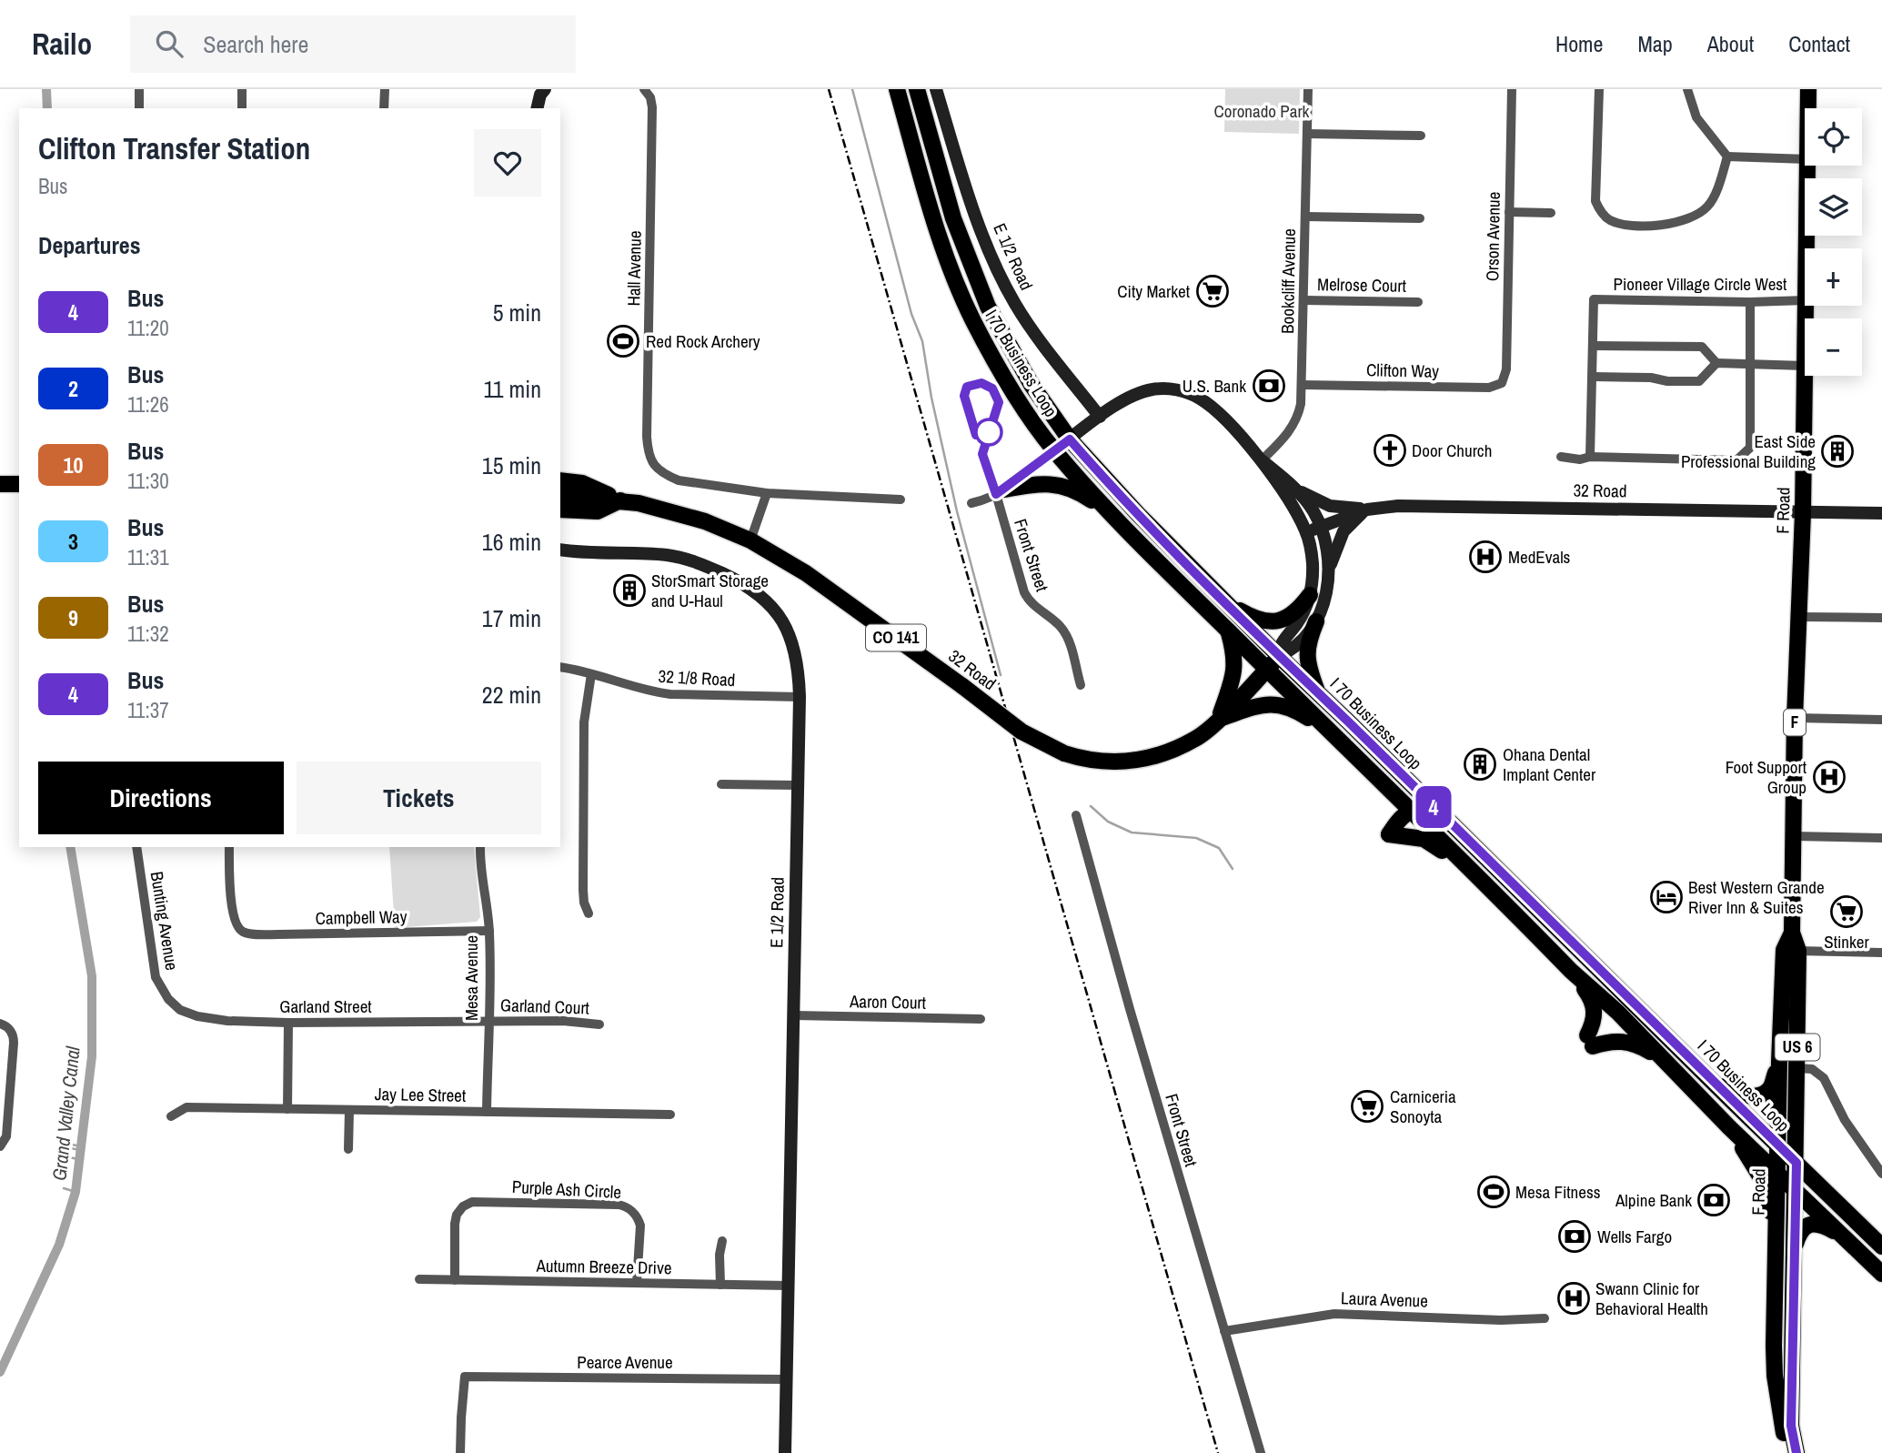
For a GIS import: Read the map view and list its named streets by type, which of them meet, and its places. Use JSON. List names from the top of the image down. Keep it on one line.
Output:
{"streets":{"main road":["I 70 Business Loop","32 Road","F Road","CO 141","F","US 6"],"street":["Orson Avenue","E 1/2 Road","Hall Avenue","Bookcliff Avenue","Pioneer Village Circle West","Melrose Court","Clifton Way","Front Street","32 1/8 Road","Campbell Way","Bunting Avenue","Mesa Avenue","Aaron Court","Garland Street","Garland Court","Jay Lee Street","Purple Ash Circle","Autumn Breeze Drive","Laura Avenue","Pearce Avenue"]},"crossings":[["Orson Avenue","Clifton Way"],["E 1/2 Road","32 Road"],["E 1/2 Road","32 1/8 Road"],["E 1/2 Road","Aaron Court"],["E 1/2 Road","Autumn Breeze Drive"],["E 1/2 Road","Pearce Avenue"],["Bookcliff Avenue","Melrose Court"],["Bookcliff Avenue","Clifton Way"],["Bookcliff Avenue","32 Road"],["I 70 Business Loop","32 Road"],["I 70 Business Loop","F Road"],["I 70 Business Loop","US 6"],["32 Road","F Road"],["32 Road","Front Street"],["F Road","US 6"],["Front Street","Laura Avenue"],["Campbell Way","Mesa Avenue"],["Bunting Avenue","Garland Street"],["Mesa Avenue","Garland Street"],["Mesa Avenue","Garland Court"],["Mesa Avenue","Jay Lee Street"],["Garland Street","Garland Court"],["Purple Ash Circle","Autumn Breeze Drive"]],"water":["Grand Valley Canal"],"parks":["Coronado Park"],"places":{"supermarket":["City Market","Stinker","Carniceria Sonoyta"],"sports":["Red Rock Archery","Mesa Fitness"],"bank":["U.S. Bank","Alpine Bank","Wells Fargo"],"church":["Door Church"],"building":["East Side Professional Building","StorSmart Storage and U-Haul","Ohana Dental Implant Center"],"hospital":["MedEvals","Foot Support Group","Swann Clinic for Behavioral Health"],"hotel":["Best Western Grande River Inn & Suites"]},"lines":["bus line 4"],"page":{"header":"Railo","search":"Search here","nav":["Home","Map","About","Contact"],"on_map":"4","map_buttons":["+","−"],"heading":[["Clifton Transfer Station","Bus"],"Departures"],"list":[{"mark":"4","name":"Bus","note":"11:20","value":"5 min"},{"mark":"2","name":"Bus","note":"11:26","value":"11 min"},{"mark":"10","name":"Bus","note":"11:30","value":"15 min"},{"mark":"3","name":"Bus","note":"11:31","value":"16 min"},{"mark":"9","name":"Bus","note":"11:32","value":"17 min"},{"mark":"4","name":"Bus","note":"11:37","value":"22 min"}],"buttons":["Directions","Tickets"]}}
